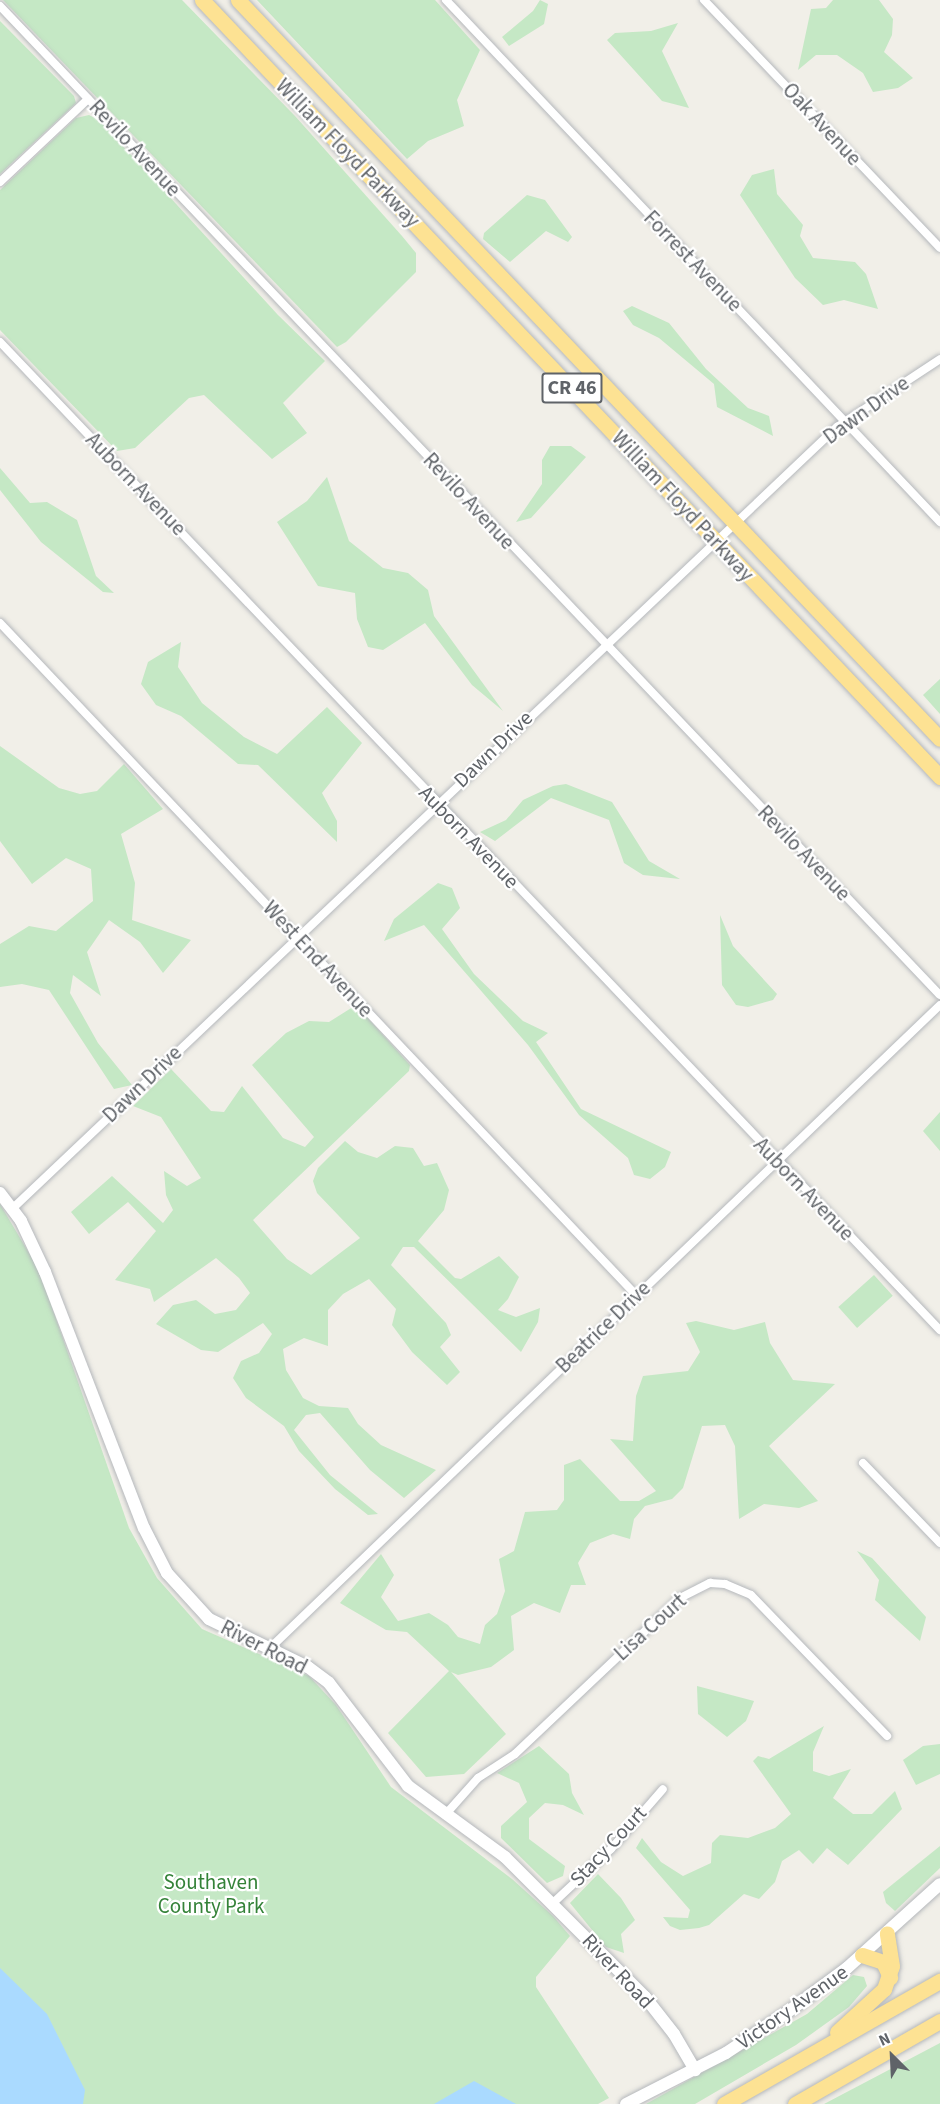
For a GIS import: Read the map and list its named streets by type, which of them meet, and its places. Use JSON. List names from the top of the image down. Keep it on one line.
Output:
{"streets":{"highway":["William Floyd Parkway","CR 46"],"street":["Oak Avenue","Revilo Avenue","Forrest Avenue","Dawn Drive","Auborn Avenue","West End Avenue","Beatrice Drive","Lisa Court","River Road","Stacy Court","Victory Avenue"]},"crossings":[["Revilo Avenue","Dawn Drive"],["William Floyd Parkway","Dawn Drive"],["Forrest Avenue","Dawn Drive"],["Dawn Drive","Auborn Avenue"],["Dawn Drive","West End Avenue"],["Dawn Drive","River Road"],["Auborn Avenue","Beatrice Drive"],["West End Avenue","Beatrice Drive"],["Beatrice Drive","River Road"],["Lisa Court","River Road"],["River Road","Stacy Court"],["River Road","Victory Avenue"]],"parks":["Southaven County Park"],"north":"top left"}
